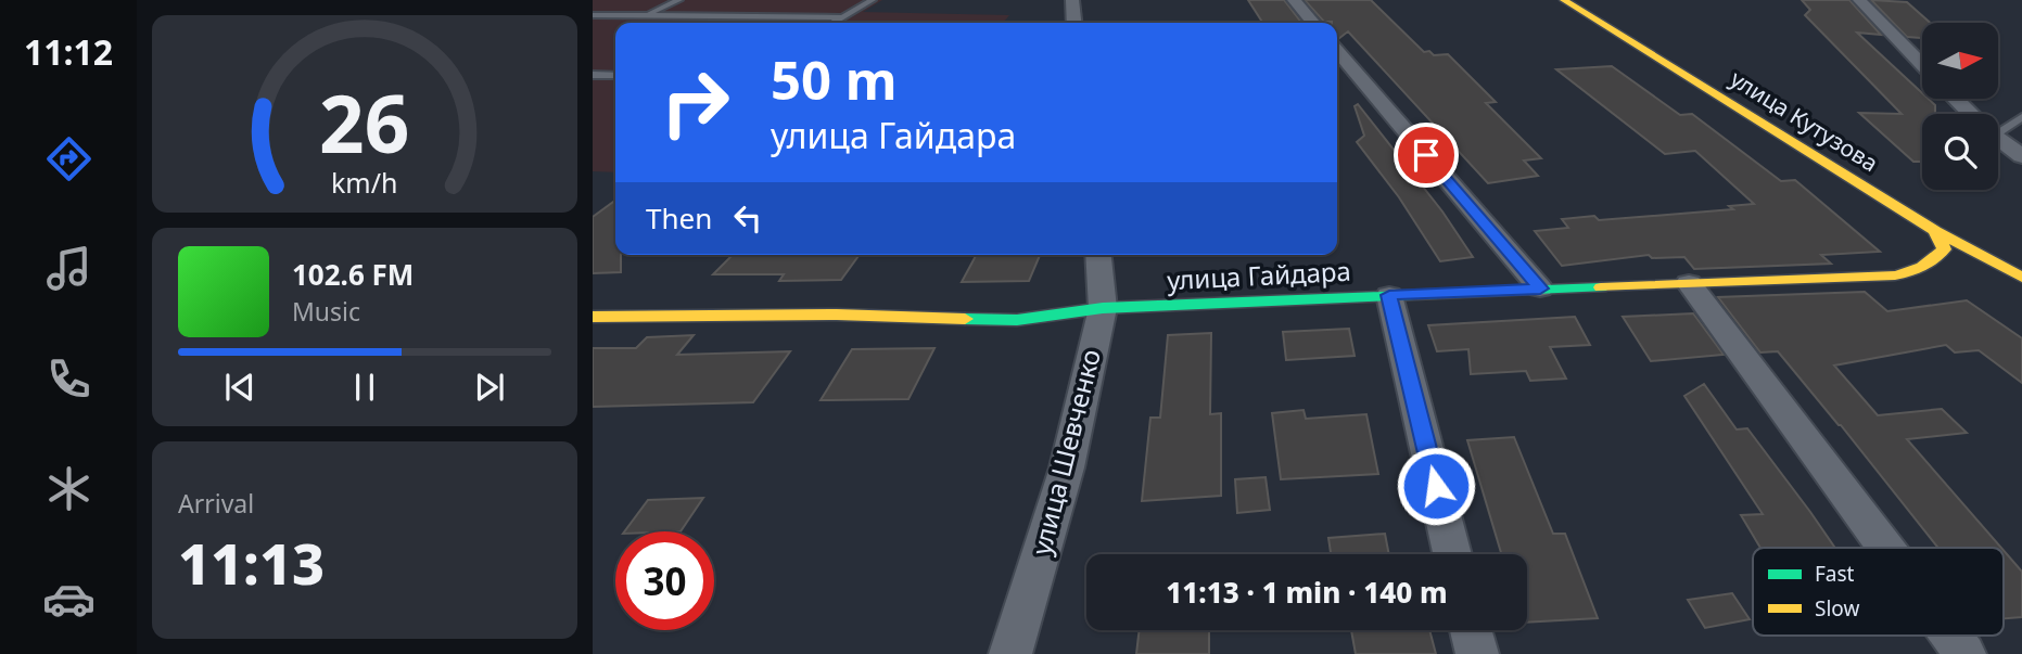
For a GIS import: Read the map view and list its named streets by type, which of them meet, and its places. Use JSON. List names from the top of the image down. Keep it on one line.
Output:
{"streets":{"street":["улица Кутузова","улица Гайдара","улица Шевченко"]},"crossings":[["улица Кутузова","улица Гайдара"],["улица Гайдара","улица Шевченко"]],"legend":["Fast","Slow"],"north":"right","page":{"tabs":"11:12","turn":["50 m","улица Гайдара"],"then":"Then","song":["102.6 FM","Music"],"tile":["Arrival","11:13"],"limit":"30","trip":"11:13 · 1 min · 140 m","gauge":["26","km/h"]}}
